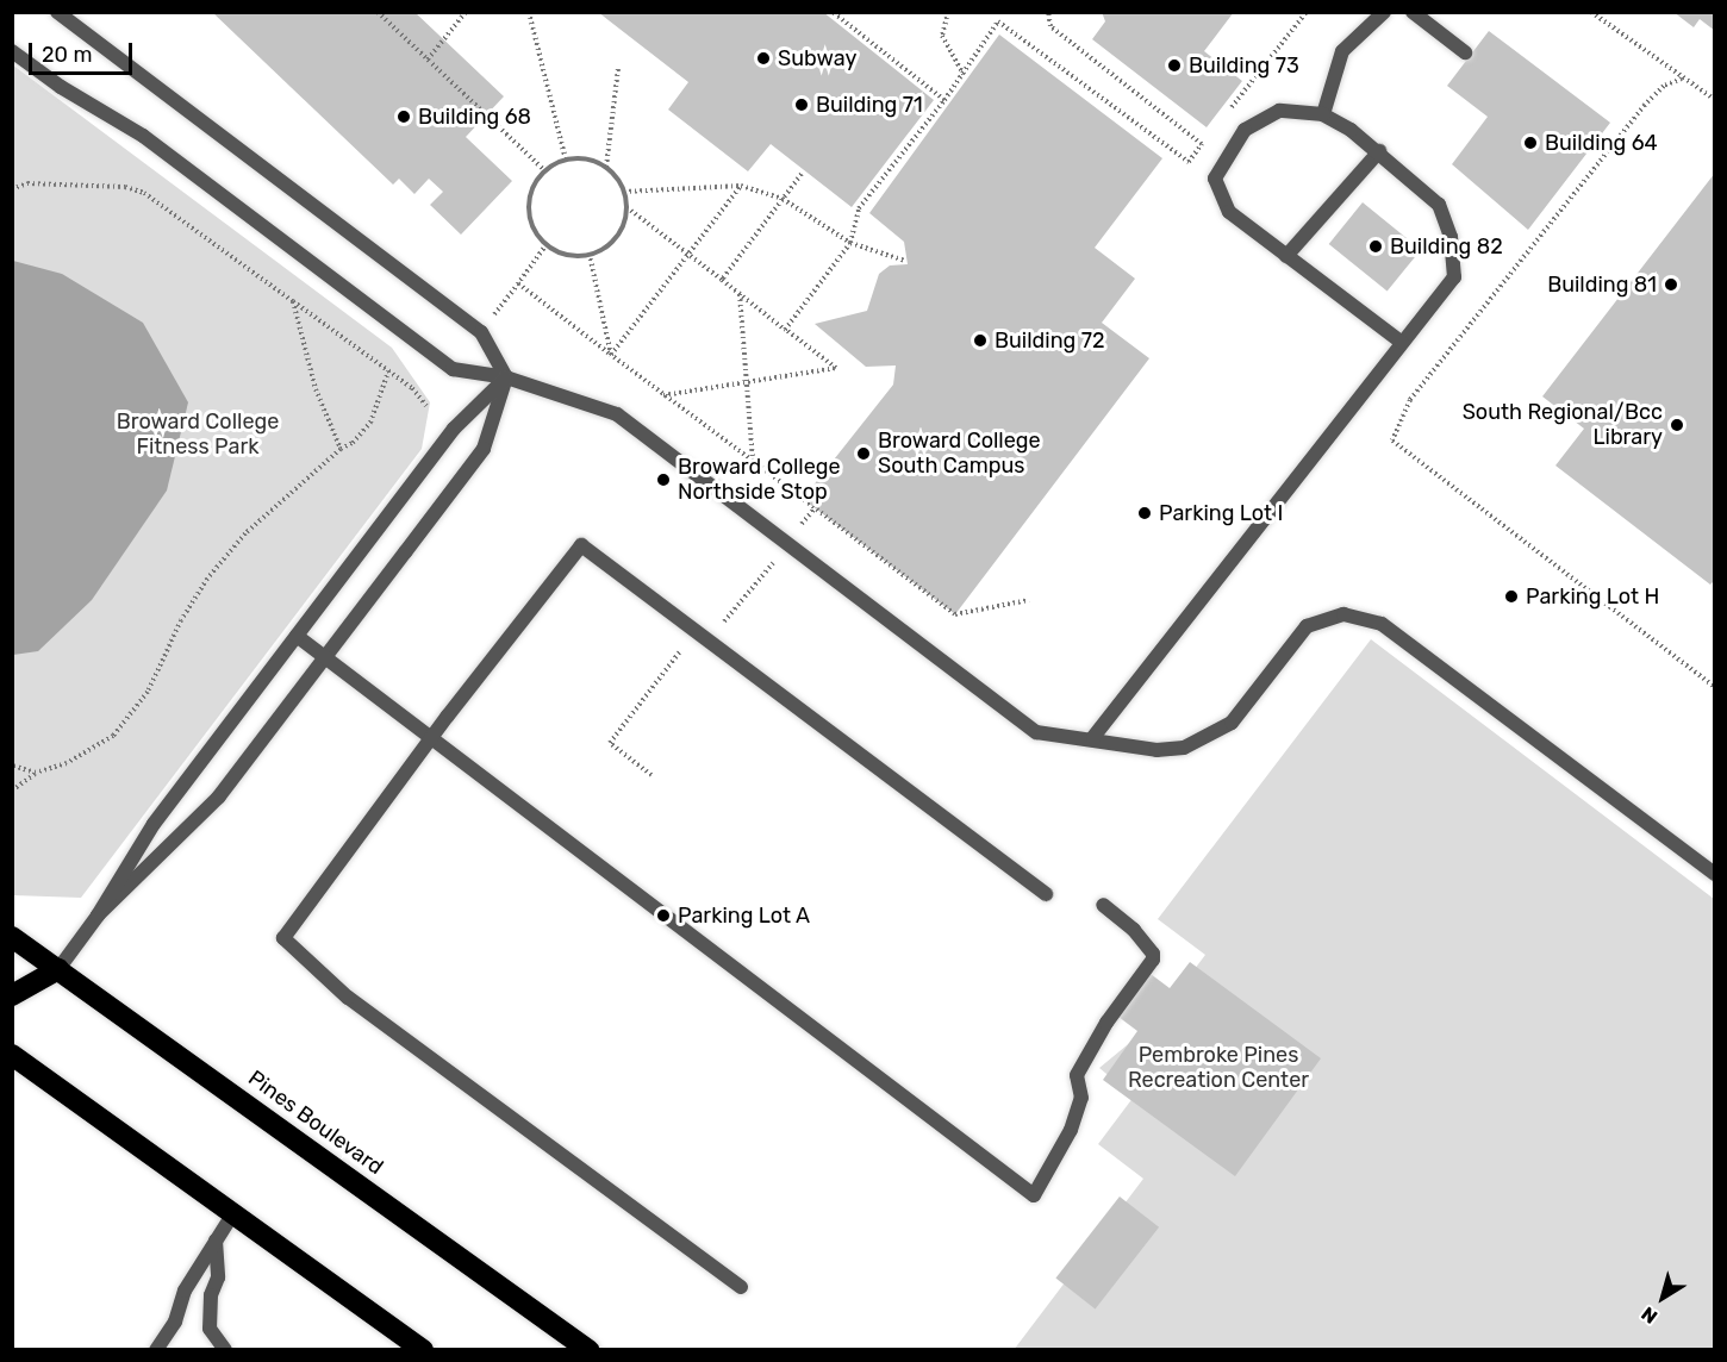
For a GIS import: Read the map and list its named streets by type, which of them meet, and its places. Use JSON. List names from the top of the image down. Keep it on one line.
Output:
{"streets":{"highway":["Pines Boulevard"]},"parks":["Broward College Fitness Park","Pembroke Pines Recreation Center"],"places":["Subway","Building 73","Building 71","Building 68","Building 64","Building 82","Building 81","Building 72","South Regional/Bcc Library","Broward College South Campus","Broward College Northside Stop","Parking Lot I","Parking Lot H","Parking Lot A"],"scale_bar":"20 m","north":"bottom left"}
